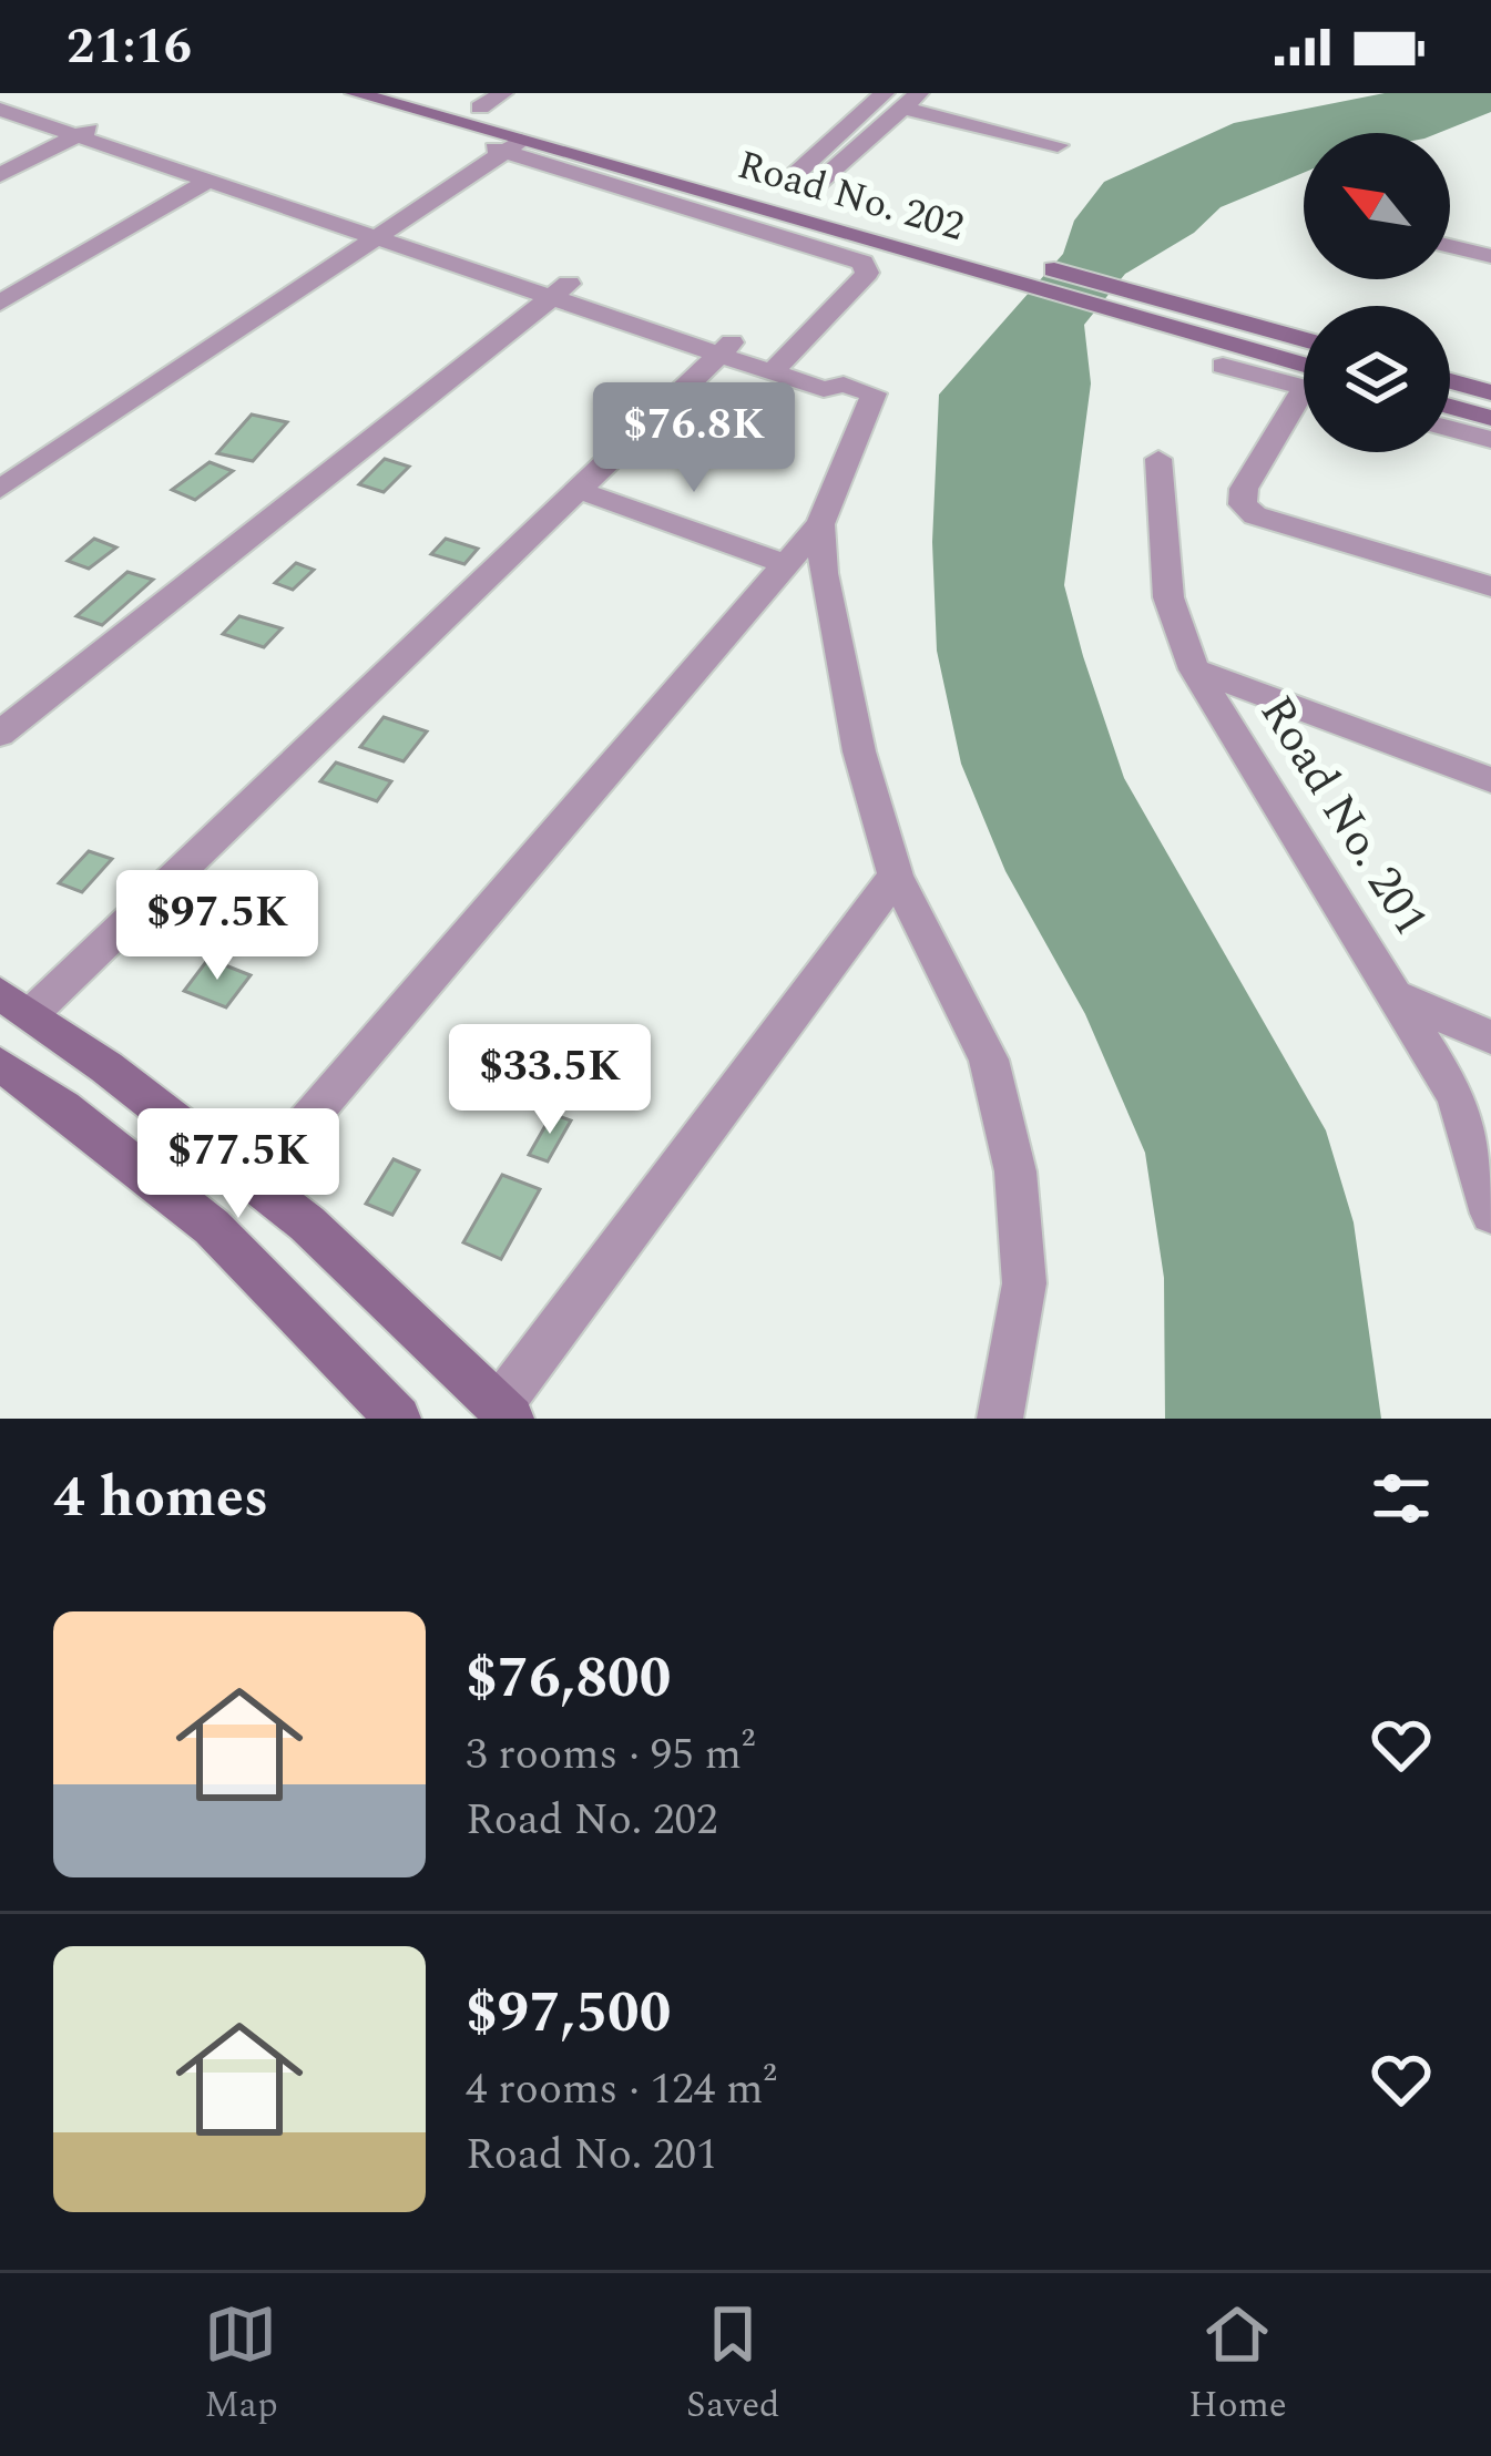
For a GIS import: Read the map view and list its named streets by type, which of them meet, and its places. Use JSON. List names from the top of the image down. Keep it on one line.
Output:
{"streets":{"street":["Road No. 202","Road No. 201"]},"north":"top left","page":{"status":"21:16","price":["$76.8K","$97.5K","$33.5K","$77.5K"],"heading":"4 homes","list":[{"name":"$76,800","note":"3 rooms · 95 m² · Road No. 202"},{"name":"$97,500","note":"4 rooms · 124 m² · Road No. 201"}],"tabs":["Map","Saved","Home"]}}
